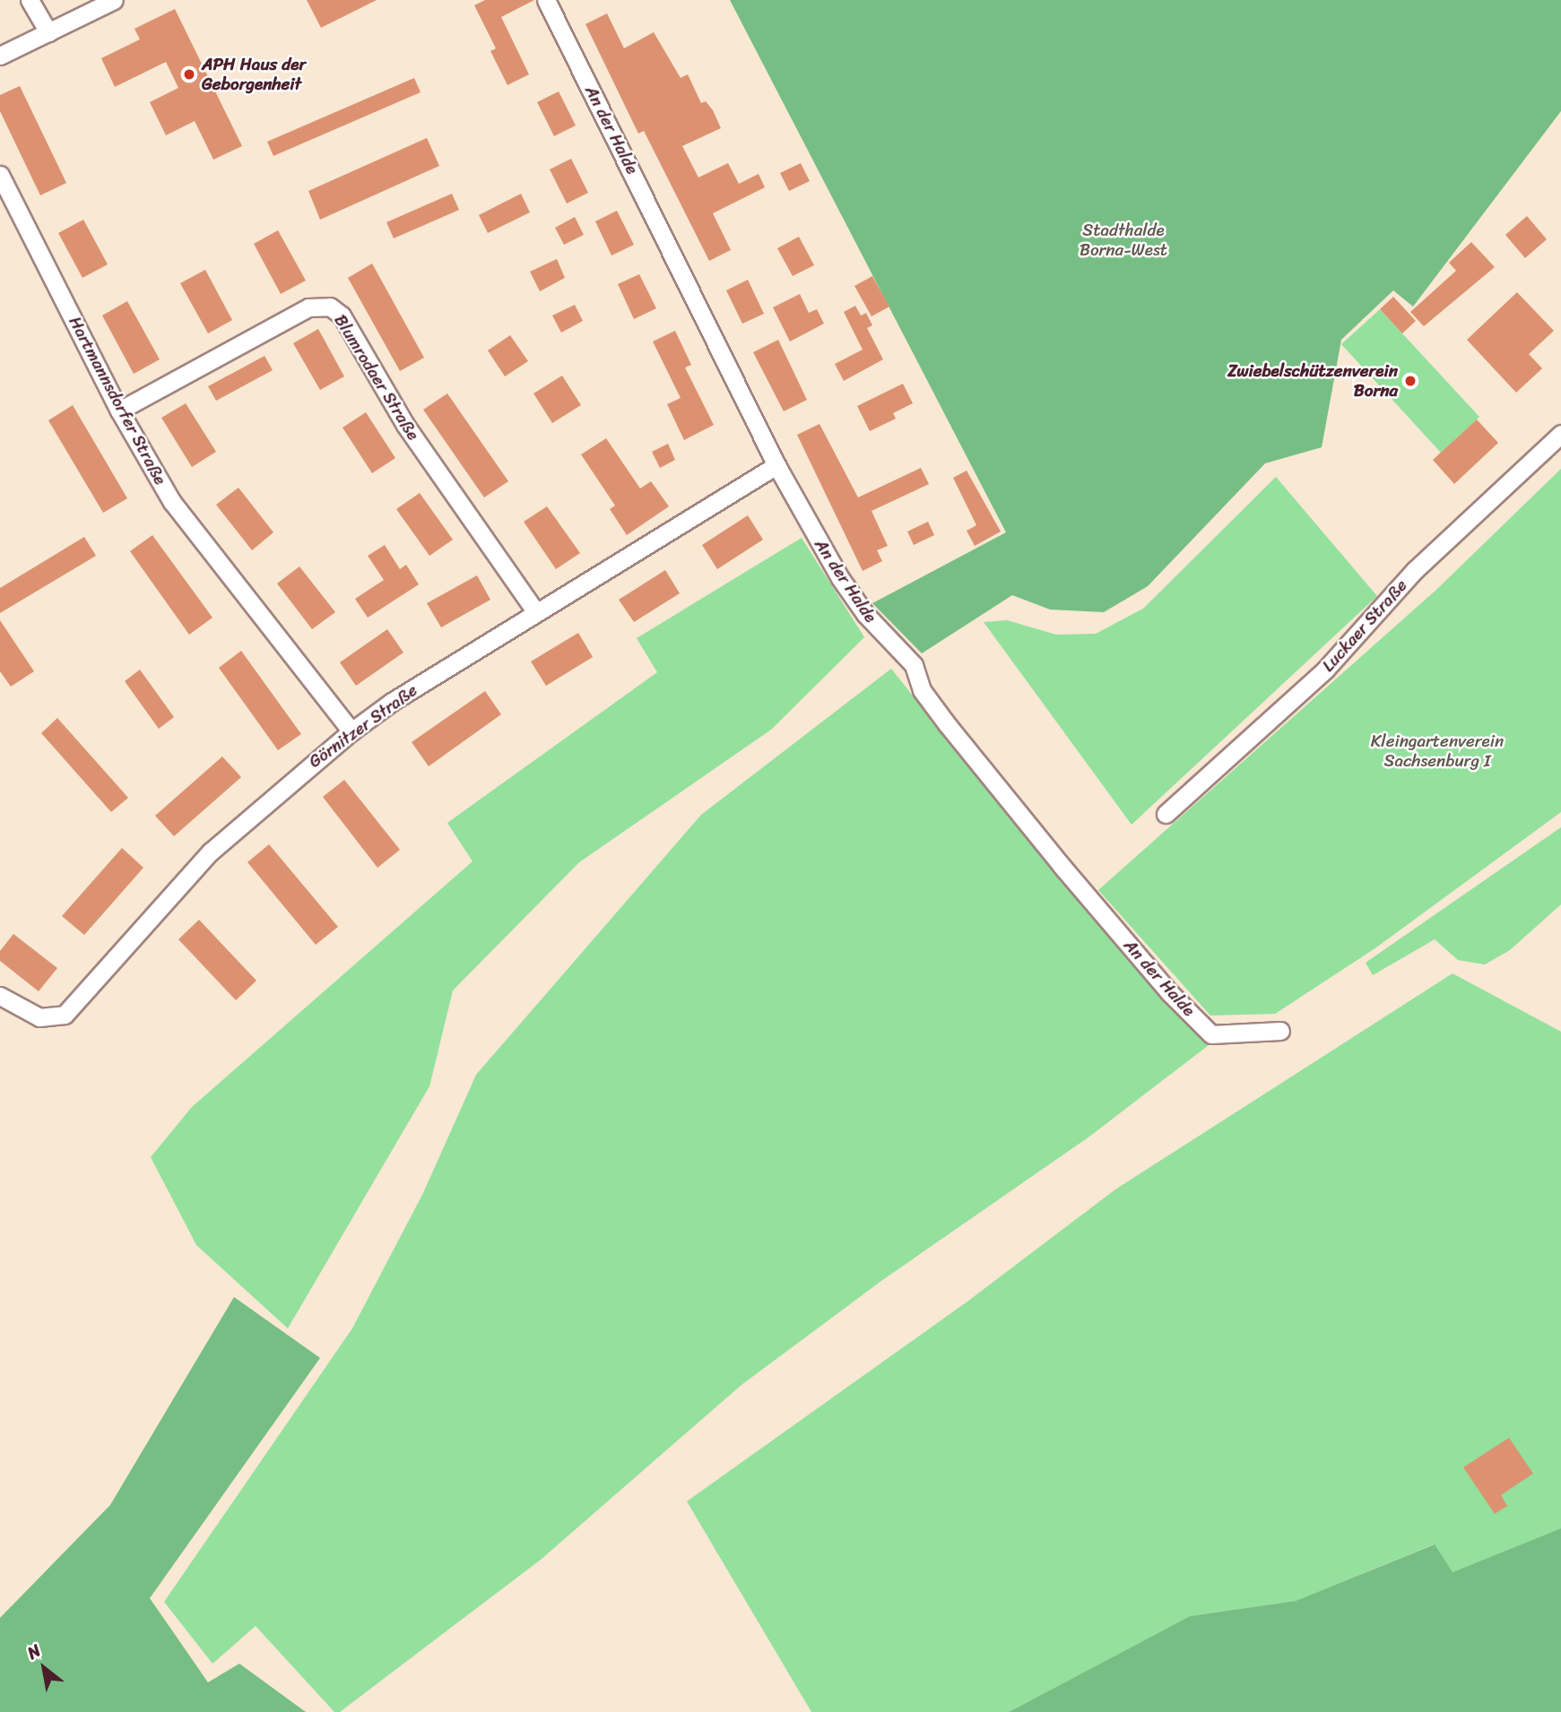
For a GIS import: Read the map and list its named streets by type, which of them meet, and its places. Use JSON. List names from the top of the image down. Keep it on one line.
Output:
{"streets":{"street":["An der Halde","Blumrodaer Straße","Hartmannsdorfer Straße","Luckaer Straße","Görnitzer Straße"]},"crossings":[["An der Halde","Görnitzer Straße"],["Blumrodaer Straße","Hartmannsdorfer Straße"],["Blumrodaer Straße","Görnitzer Straße"],["Hartmannsdorfer Straße","Görnitzer Straße"]],"parks":["Stadthalde Borna-West","Kleingartenverein Sachsenburg I"],"places":["APH Haus der Geborgenheit","Zwiebelschützenverein Borna"],"north":"top left"}
